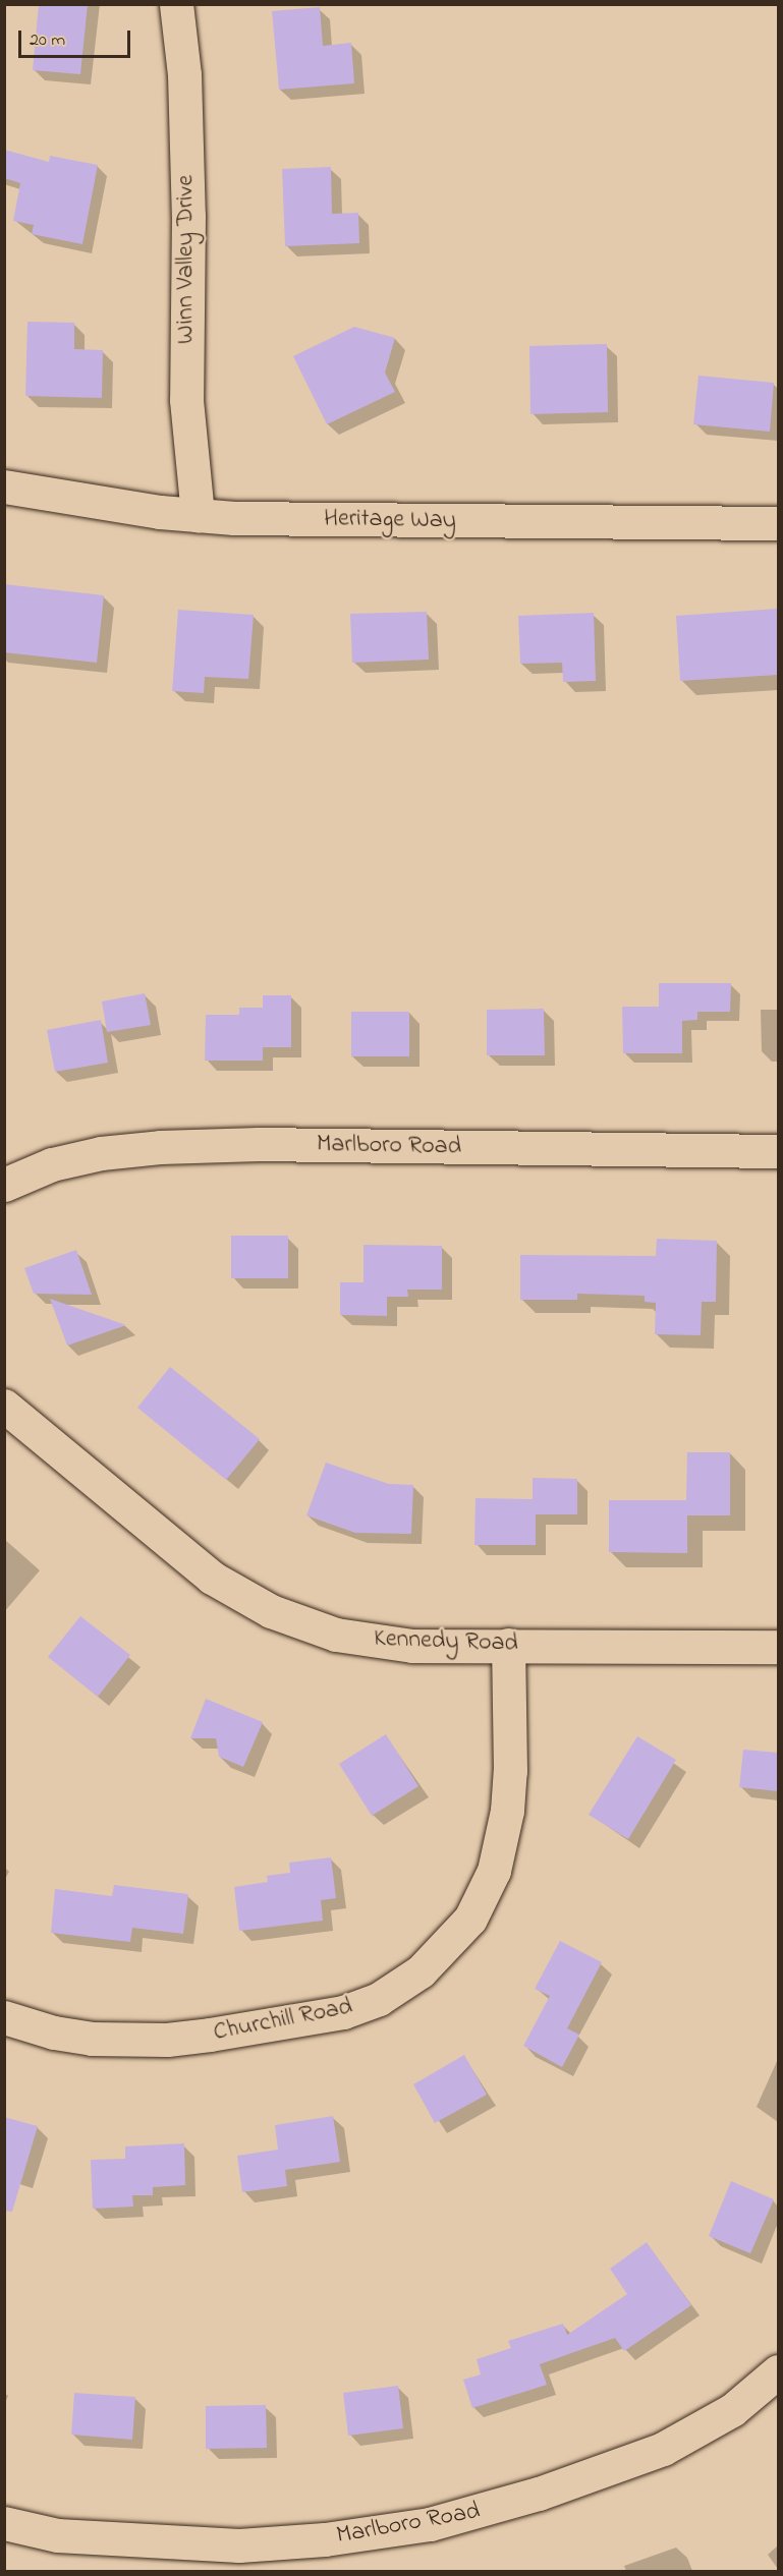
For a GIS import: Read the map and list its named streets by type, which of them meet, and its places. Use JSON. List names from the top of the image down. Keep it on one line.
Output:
{"streets":{"street":["Winn Valley Drive","Heritage Way","Marlboro Road","Kennedy Road","Churchill Road"]},"crossings":[["Winn Valley Drive","Heritage Way"],["Kennedy Road","Churchill Road"]],"scale_bar":"20 m"}
